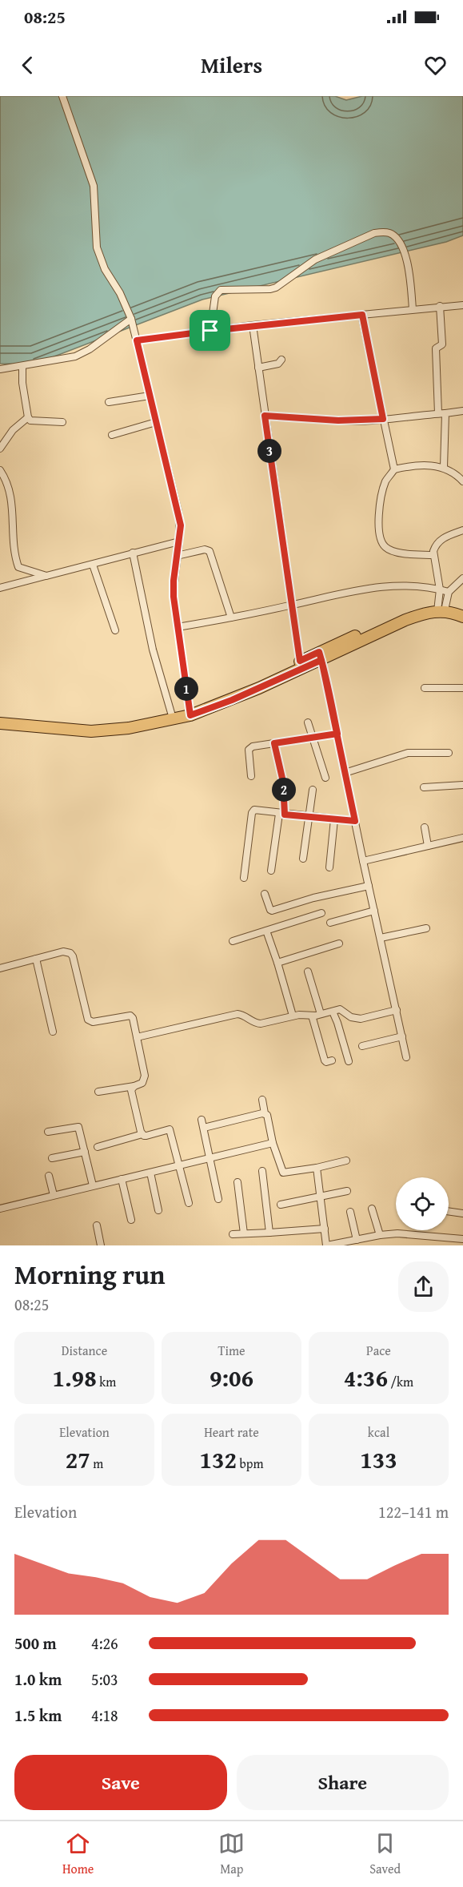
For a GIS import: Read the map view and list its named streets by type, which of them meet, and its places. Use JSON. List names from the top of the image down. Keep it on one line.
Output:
{"page":{"status":"08:25","header":"Milers","pins":["3","1","2"],"heading":["Morning run","08:25"],"stats":[["Distance","1.98 km"],["Time","9:06"],["Pace","4:36 /km"],["Elevation","27 m"],["Heart rate","132 bpm"],["kcal","133"]],"chart":["Elevation","122–141 m"],"list":[{"name":"500 m","note":"4:26"},{"name":"1.0 km","note":"5:03"},{"name":"1.5 km","note":"4:18"}],"buttons":["Save","Share"],"tabs":["Home","Map","Saved"]}}
